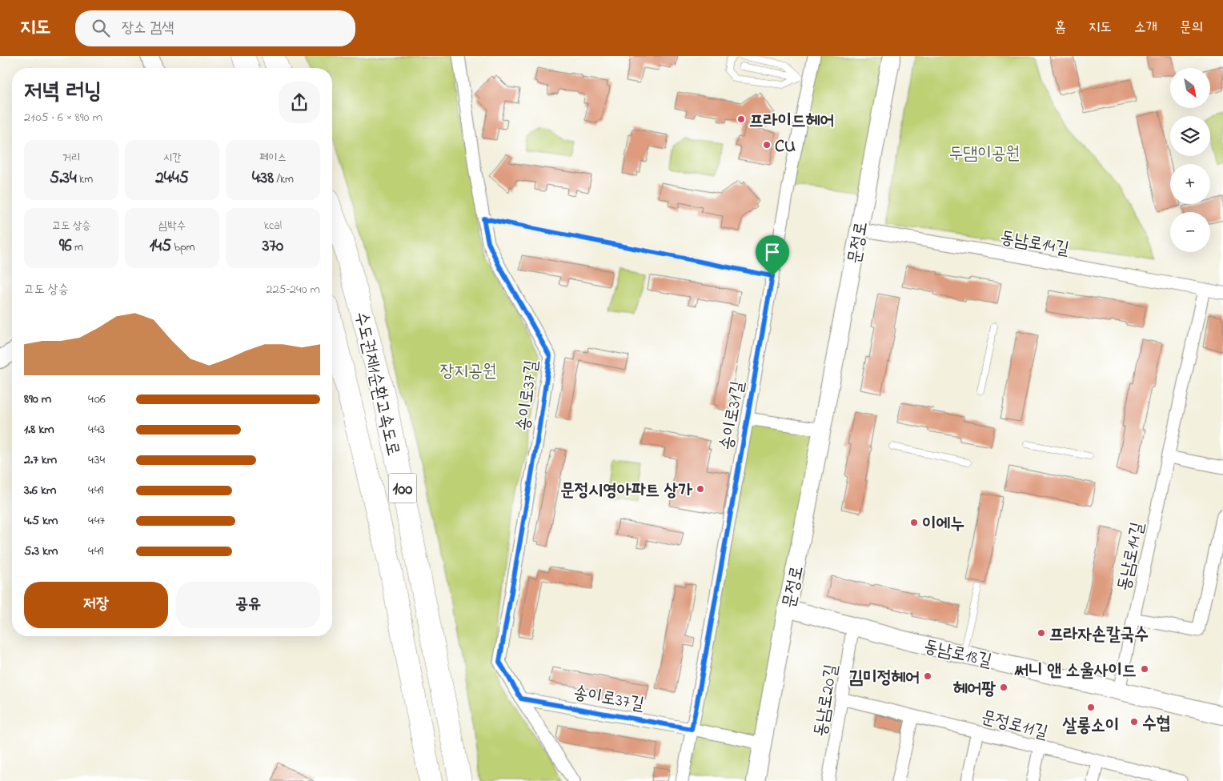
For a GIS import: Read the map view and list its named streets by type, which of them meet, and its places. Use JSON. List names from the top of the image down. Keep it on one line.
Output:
{"streets":{"highway":["수도권제1순환고속도로","100"],"street":["동남로14길","문정로","송이로37길","송이로31길","동남로18길","동남로20길","문정로11길"]},"crossings":[["동남로14길","문정로"],["동남로14길","동남로18길"],["문정로","동남로18길"],["송이로37길","송이로31길"],["동남로18길","동남로20길"],["동남로20길","문정로11길"]],"parks":["두댐이공원","장지공원"],"places":["프라이드헤어","CU","문정시영아파트 상가","이에누","프라자손칼국수","써니 앤 소울사이드","김미정헤어","헤어팡","살롱소이","수협"],"north":"bottom right","page":{"header":"지도","search":"장소 검색","nav":["홈","지도","소개","문의"],"map_buttons":["+","−"],"heading":["저녁 러닝","21:05 · 6 × 890 m"],"stats":[["거리","5.34 km"],["시간","24:45"],["페이스","4:38 /km"],["고도 상승","96 m"],["심박수","145 bpm"],["kcal","370"]],"chart":["고도 상승","225–240 m"],"list":[{"name":"890 m","note":"4:06"},{"name":"1.8 km","note":"4:43"},{"name":"2.7 km","note":"4:34"},{"name":"3.6 km","note":"4:49"},{"name":"4.5 km","note":"4:47"},{"name":"5.3 km","note":"4:49"}],"buttons":["저장","공유"]}}
